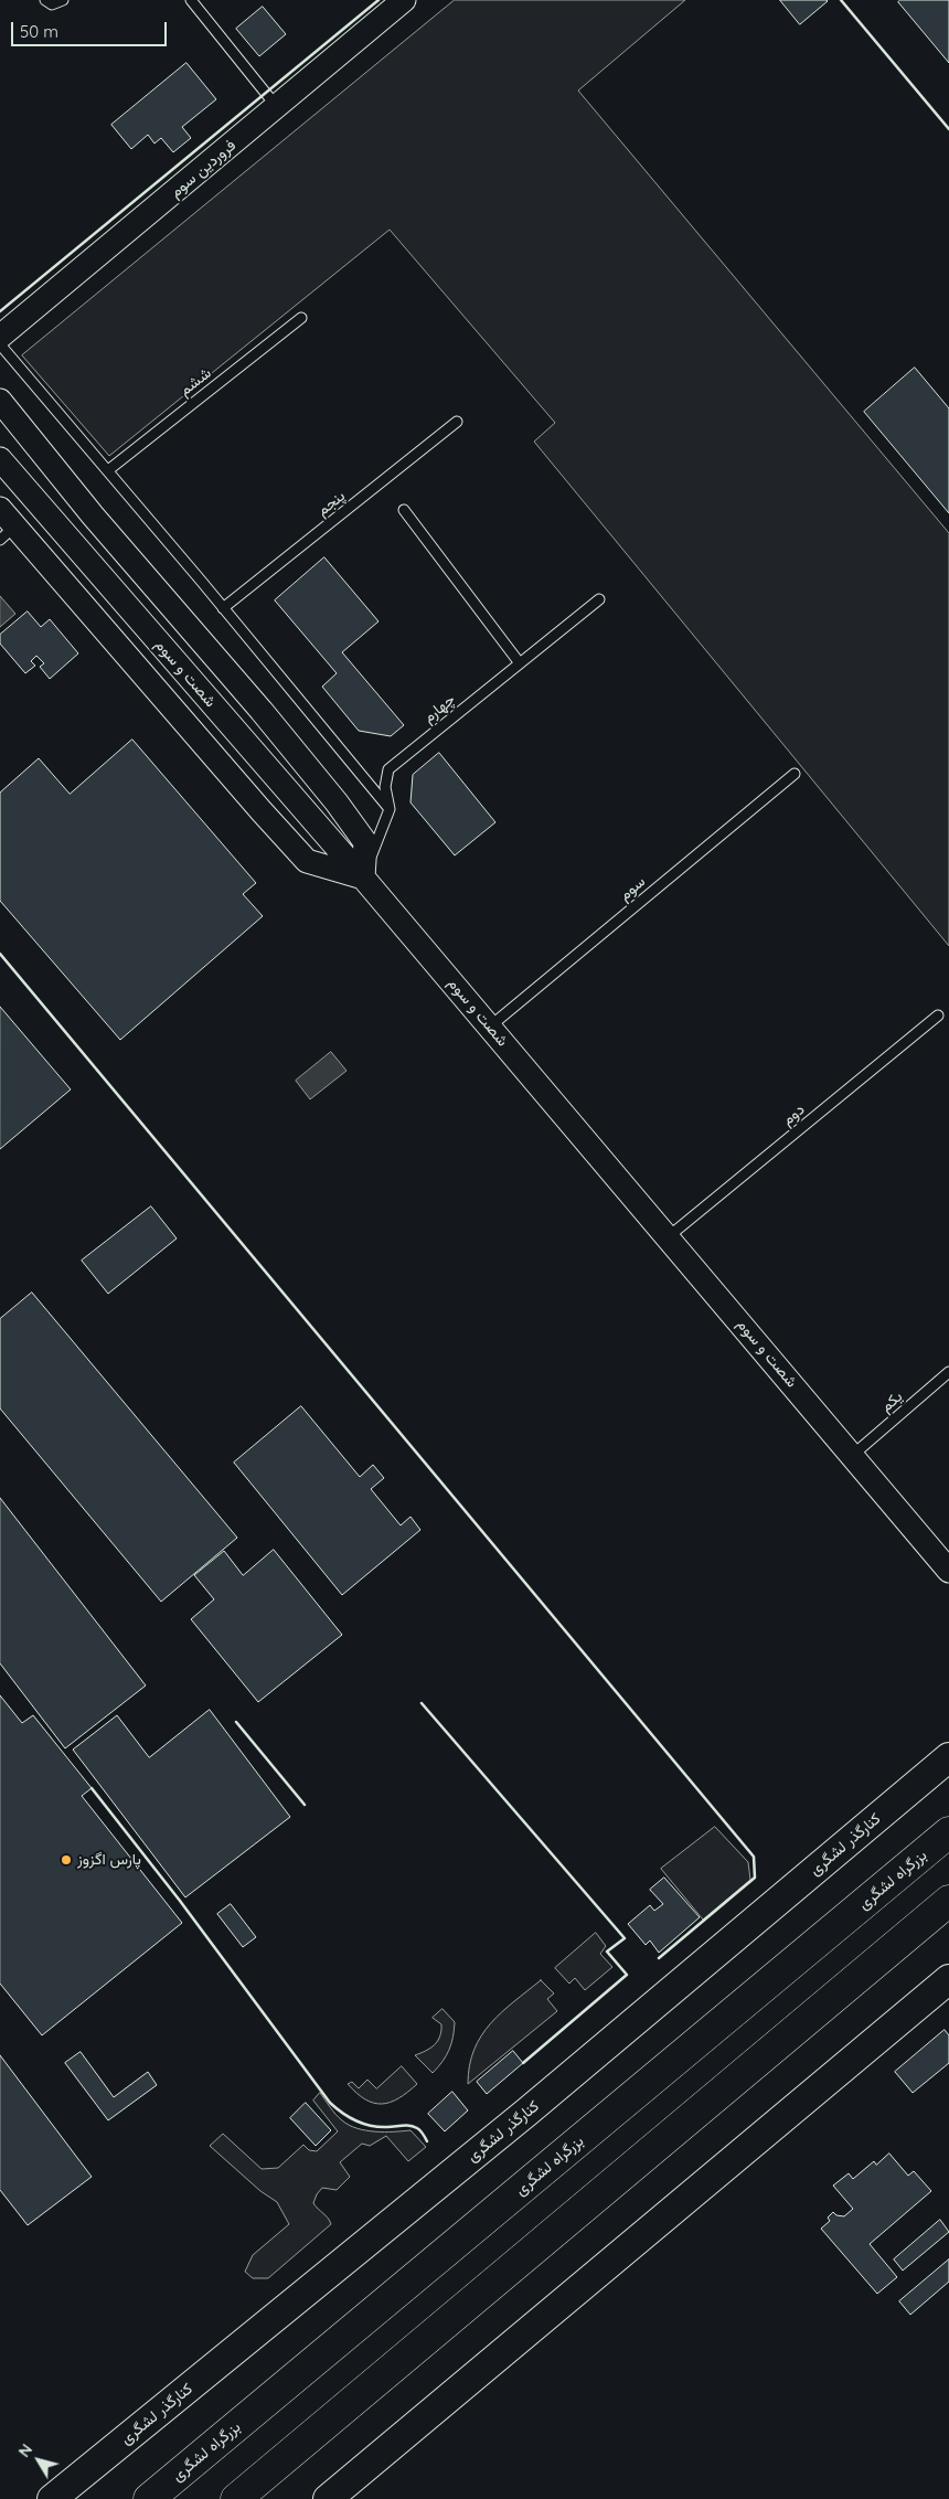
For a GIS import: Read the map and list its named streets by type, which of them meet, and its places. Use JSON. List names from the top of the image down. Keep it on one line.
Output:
{"streets":{"highway":["بزرگراه لشگری"],"main road":["کنارگذر لشگری"],"street":["فروردین سوم","شصت و سوم"],"lane":["ششم","پنجم","چهارم","سوم","دوم","یکم"]},"crossings":[["شصت و سوم","چهارم"],["شصت و سوم","سوم"],["شصت و سوم","دوم"],["شصت و سوم","یکم"]],"places":["پارس اگزوز"],"scale_bar":"50 m","north":"top left"}
